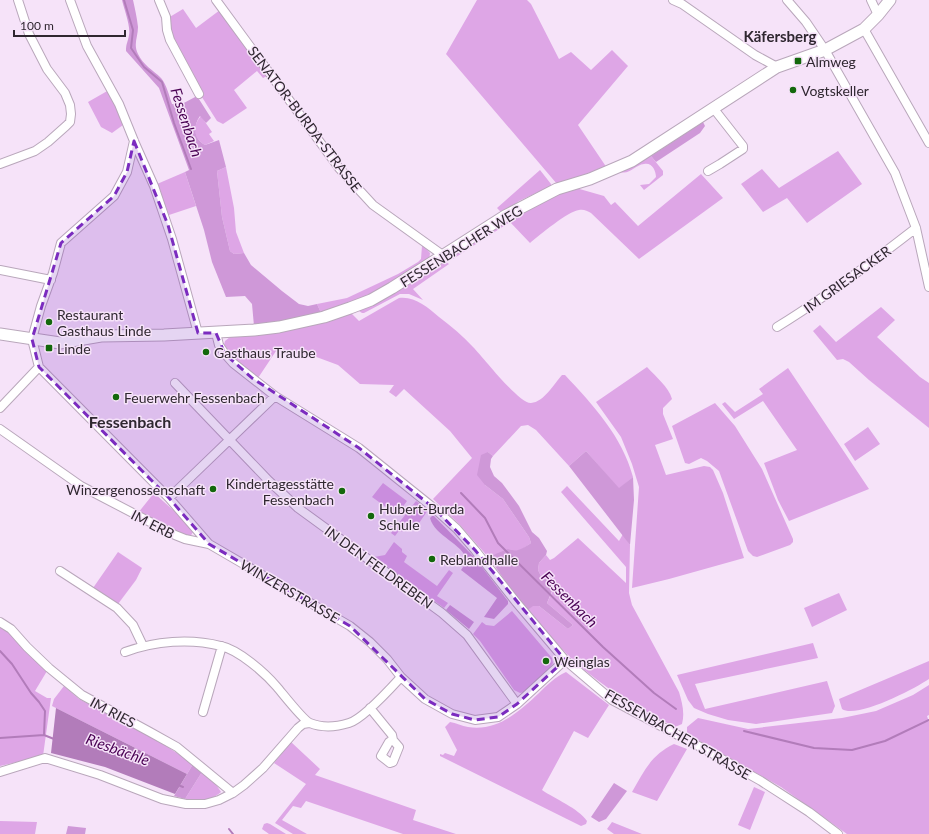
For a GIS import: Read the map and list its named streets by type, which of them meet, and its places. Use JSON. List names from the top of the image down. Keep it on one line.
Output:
{"streets":{"street":["SENATOR-BURDA-STRASSE","FESSENBACHER WEG","IM GRIESACKER","IM ERB","IN DEN FELDREBEN","WINZERSTRASSE","IM RIES","FESSENBACHER STRASSE"]},"crossings":[["SENATOR-BURDA-STRASSE","FESSENBACHER WEG"],["FESSENBACHER WEG","FESSENBACHER STRASSE"],["IM ERB","WINZERSTRASSE"],["IN DEN FELDREBEN","WINZERSTRASSE"],["WINZERSTRASSE","FESSENBACHER STRASSE"]],"districts":["Käfersberg","Fessenbach"],"water":["Fessenbach","Riesbächle"],"places":{"transit":["Almweg","Linde"],"other":["Vogtskeller","Restaurant Gasthaus Linde","Gasthaus Traube","Feuerwehr Fessenbach","Winzergenossenschaft","Kindertagesstätte Fessenbach","Hubert-Burda Schule","Reblandhalle","Weinglas"]},"scale_bar":"100 m"}
